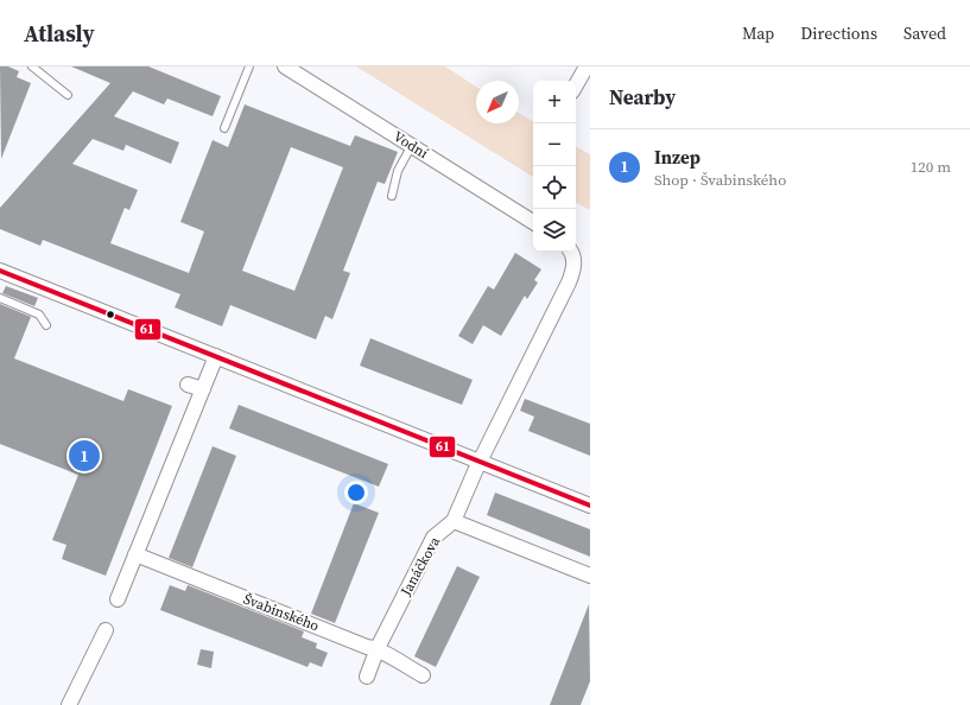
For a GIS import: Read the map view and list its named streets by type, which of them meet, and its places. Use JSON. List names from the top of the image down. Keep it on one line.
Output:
{"streets":{"street":["Vodní","Janáčkova","Švabinského"]},"crossings":[["Janáčkova","Švabinského"]],"lines":["transit line 61"],"north":"bottom left","page":{"header":"Atlasly","nav":["Map","Directions","Saved"],"heading":"Nearby","map_buttons":["+","−"],"list":[{"mark":"1","name":"Inzep","note":"Shop · Švabinského","value":"120 m"}],"pins":"1"}}
